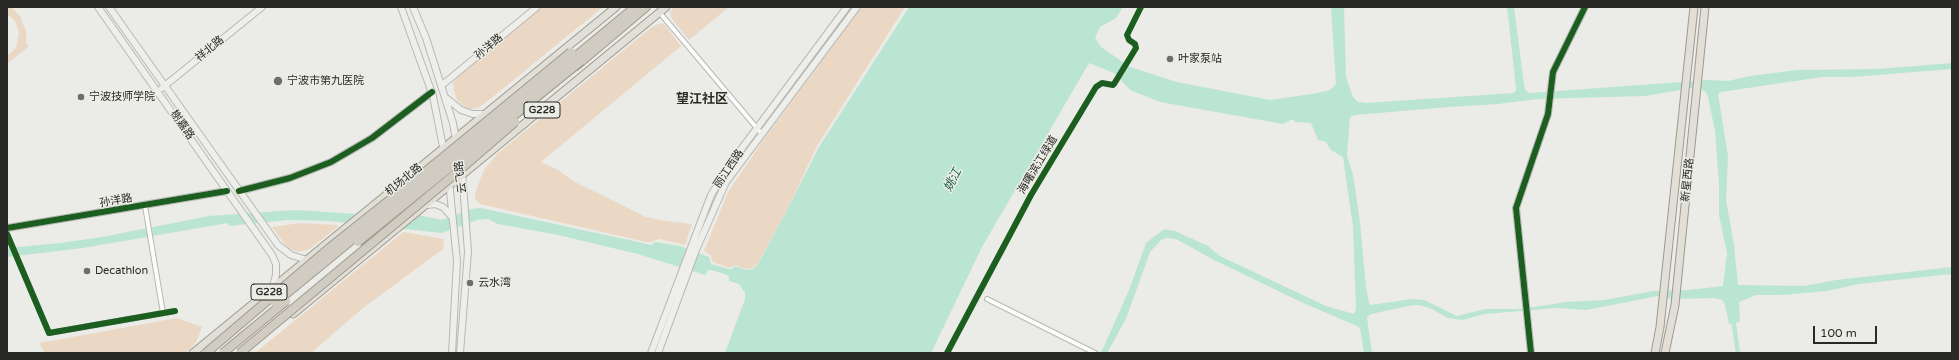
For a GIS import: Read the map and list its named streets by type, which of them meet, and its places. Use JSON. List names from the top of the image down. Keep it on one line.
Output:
{"streets":{"highway":["机场北路"],"main road":["孙洋路","祥北路","G228","榭嘉路","丽江西路","云飞路","新星西路"],"cycle path":["海曙滨江绿道"]},"crossings":[["孙洋路","榭嘉路"],["孙洋路","云飞路"],["祥北路","榭嘉路"],["G228","云飞路"],["榭嘉路","机场北路"],["云飞路","机场北路"]],"districts":["望江社区"],"water":["姚江"],"places":["叶家泵站","宁波市第九医院","宁波技师学院","Decathlon","云水湾"],"scale_bar":"100 m"}
